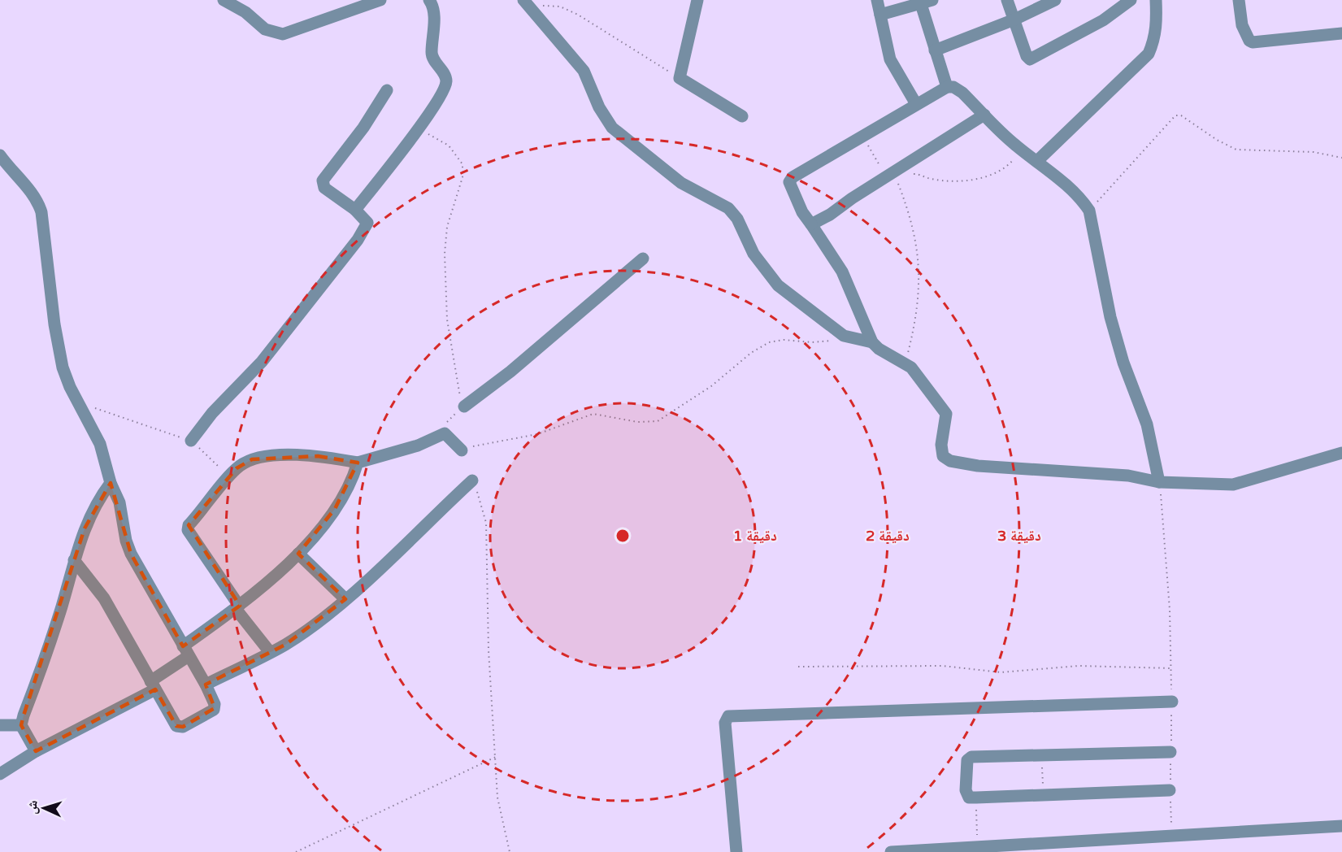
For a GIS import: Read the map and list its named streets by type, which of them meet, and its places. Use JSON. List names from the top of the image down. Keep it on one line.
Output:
{"north":"left","rings":["1 دقيقة","2 دقيقة","3 دقيقة"]}
